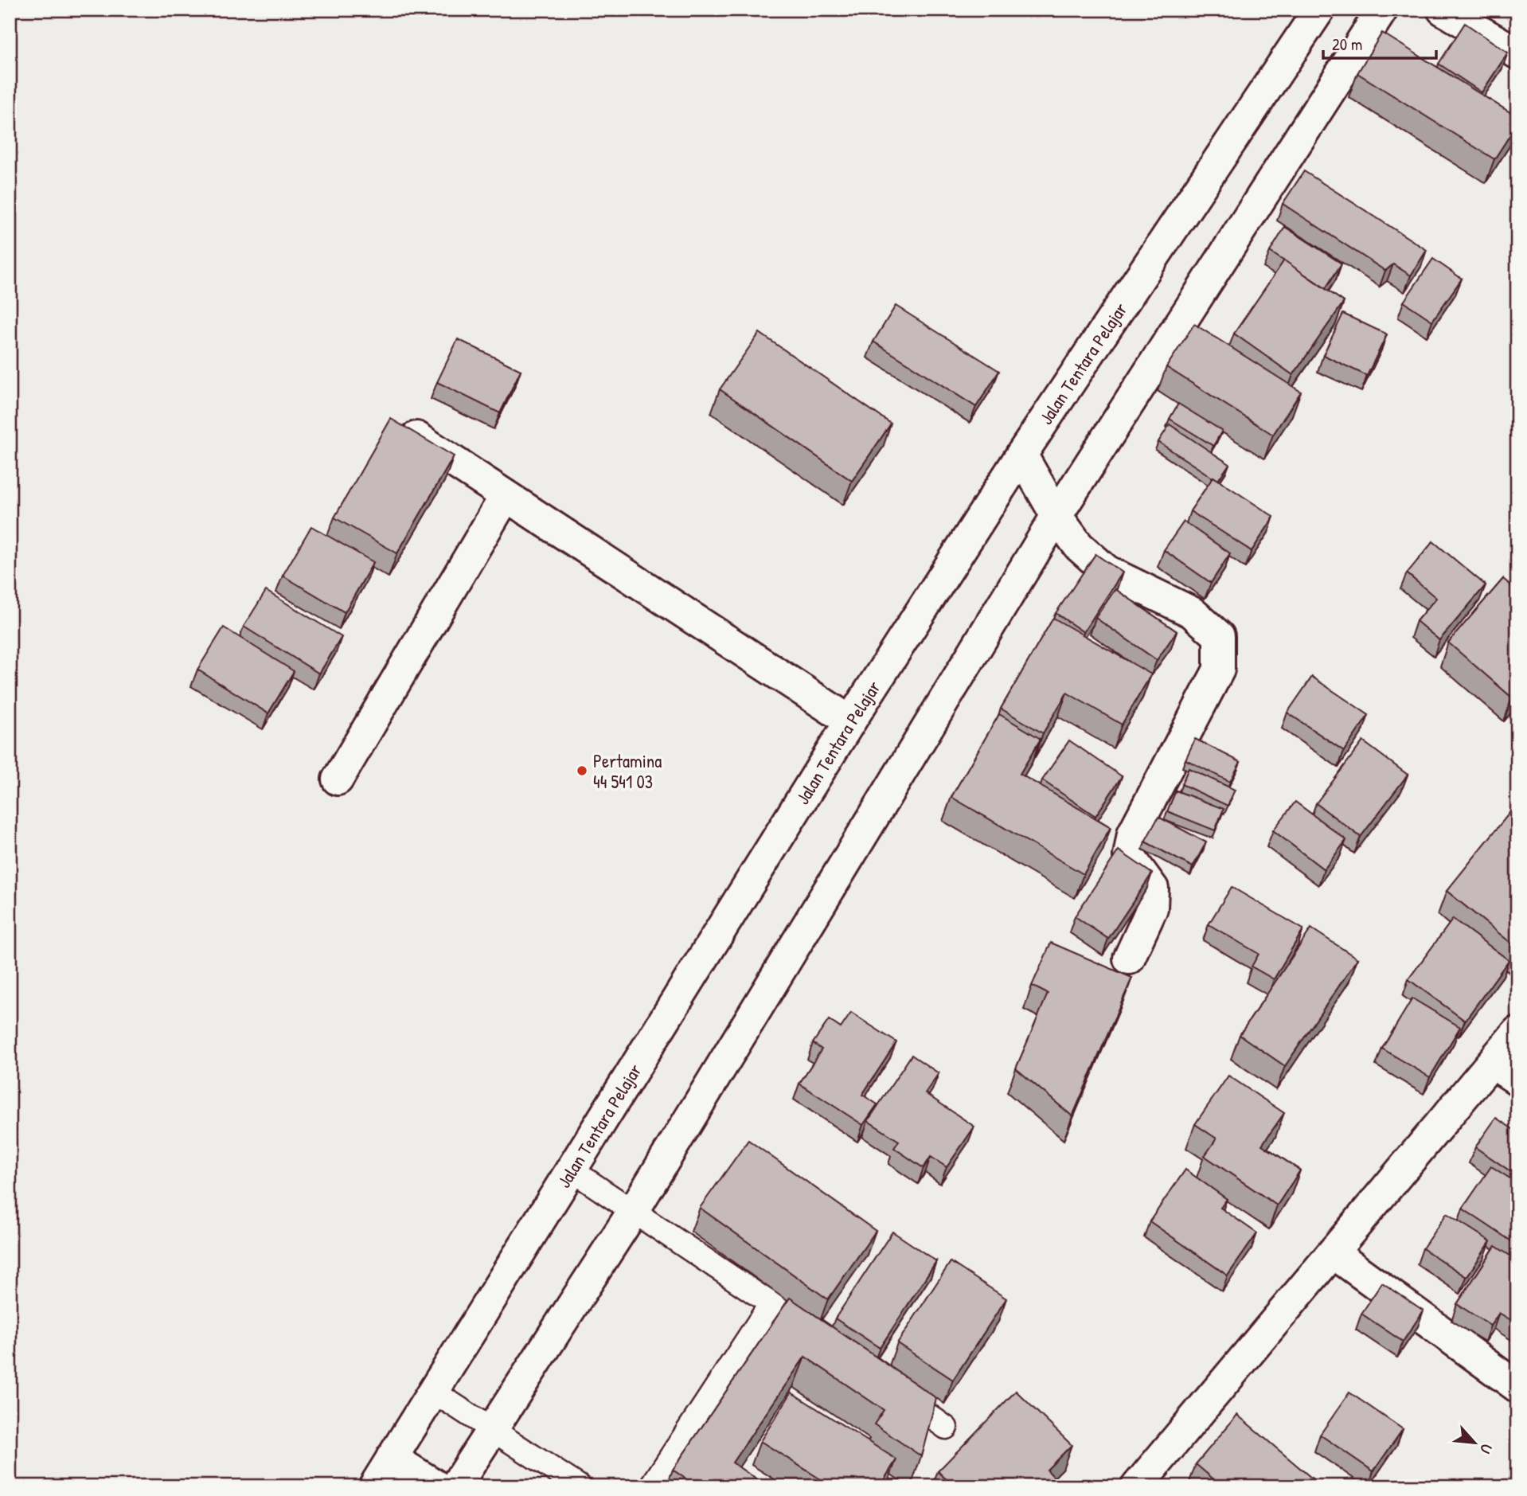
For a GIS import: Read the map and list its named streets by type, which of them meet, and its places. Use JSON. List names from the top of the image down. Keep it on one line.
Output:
{"streets":{"street":["Jalan Tentara Pelajar"]},"places":["Pertamina 44 541 03"],"scale_bar":"20 m","north":"bottom right"}
